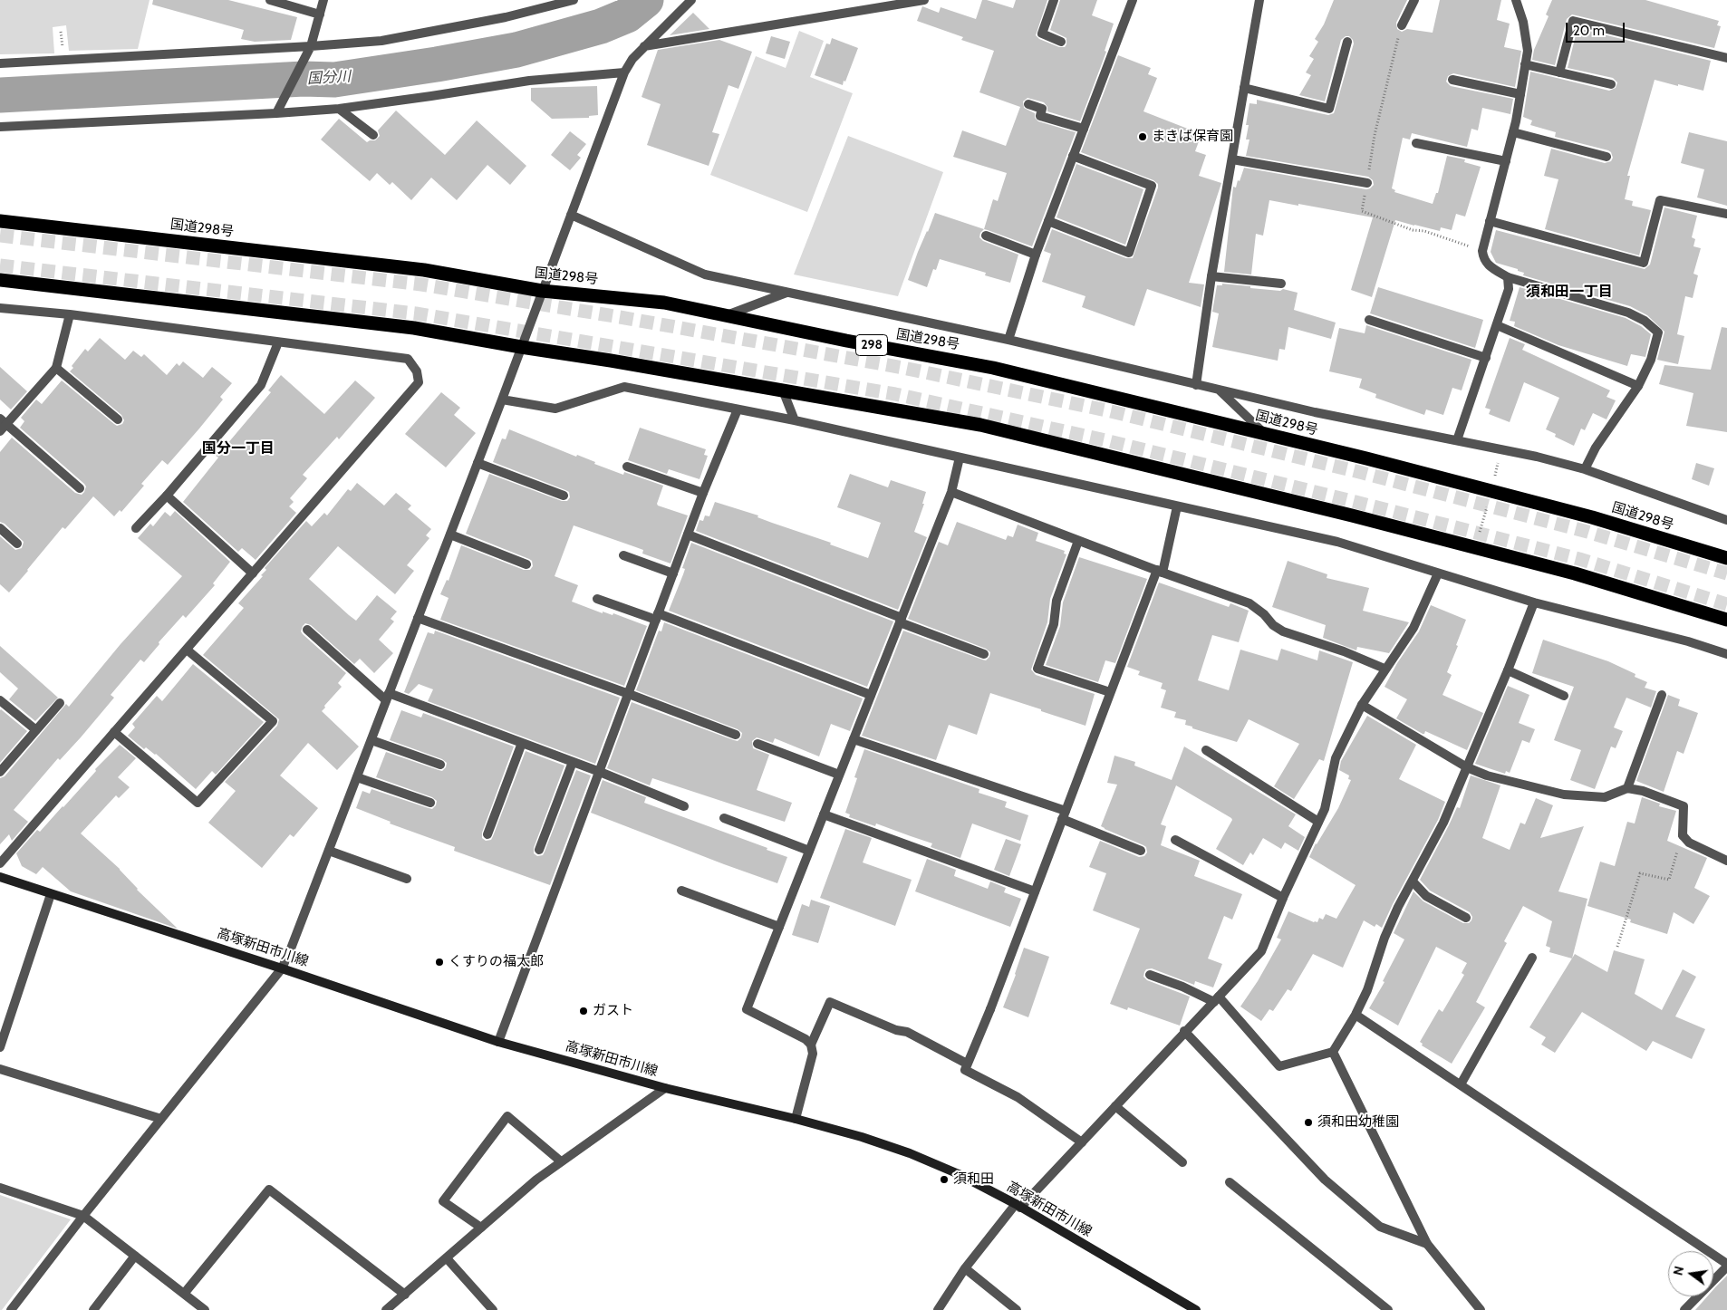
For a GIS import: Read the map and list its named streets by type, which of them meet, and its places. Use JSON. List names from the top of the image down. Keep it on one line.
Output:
{"streets":{"highway":["国道298号","298"],"main road":["高塚新田市川線"]},"districts":["須和田一丁目","国分一丁目"],"water":["国分川"],"places":["まきば保育園","くすりの福太郎","ガスト","須和田幼稚園","須和田"],"scale_bar":"20 m","north":"left"}
